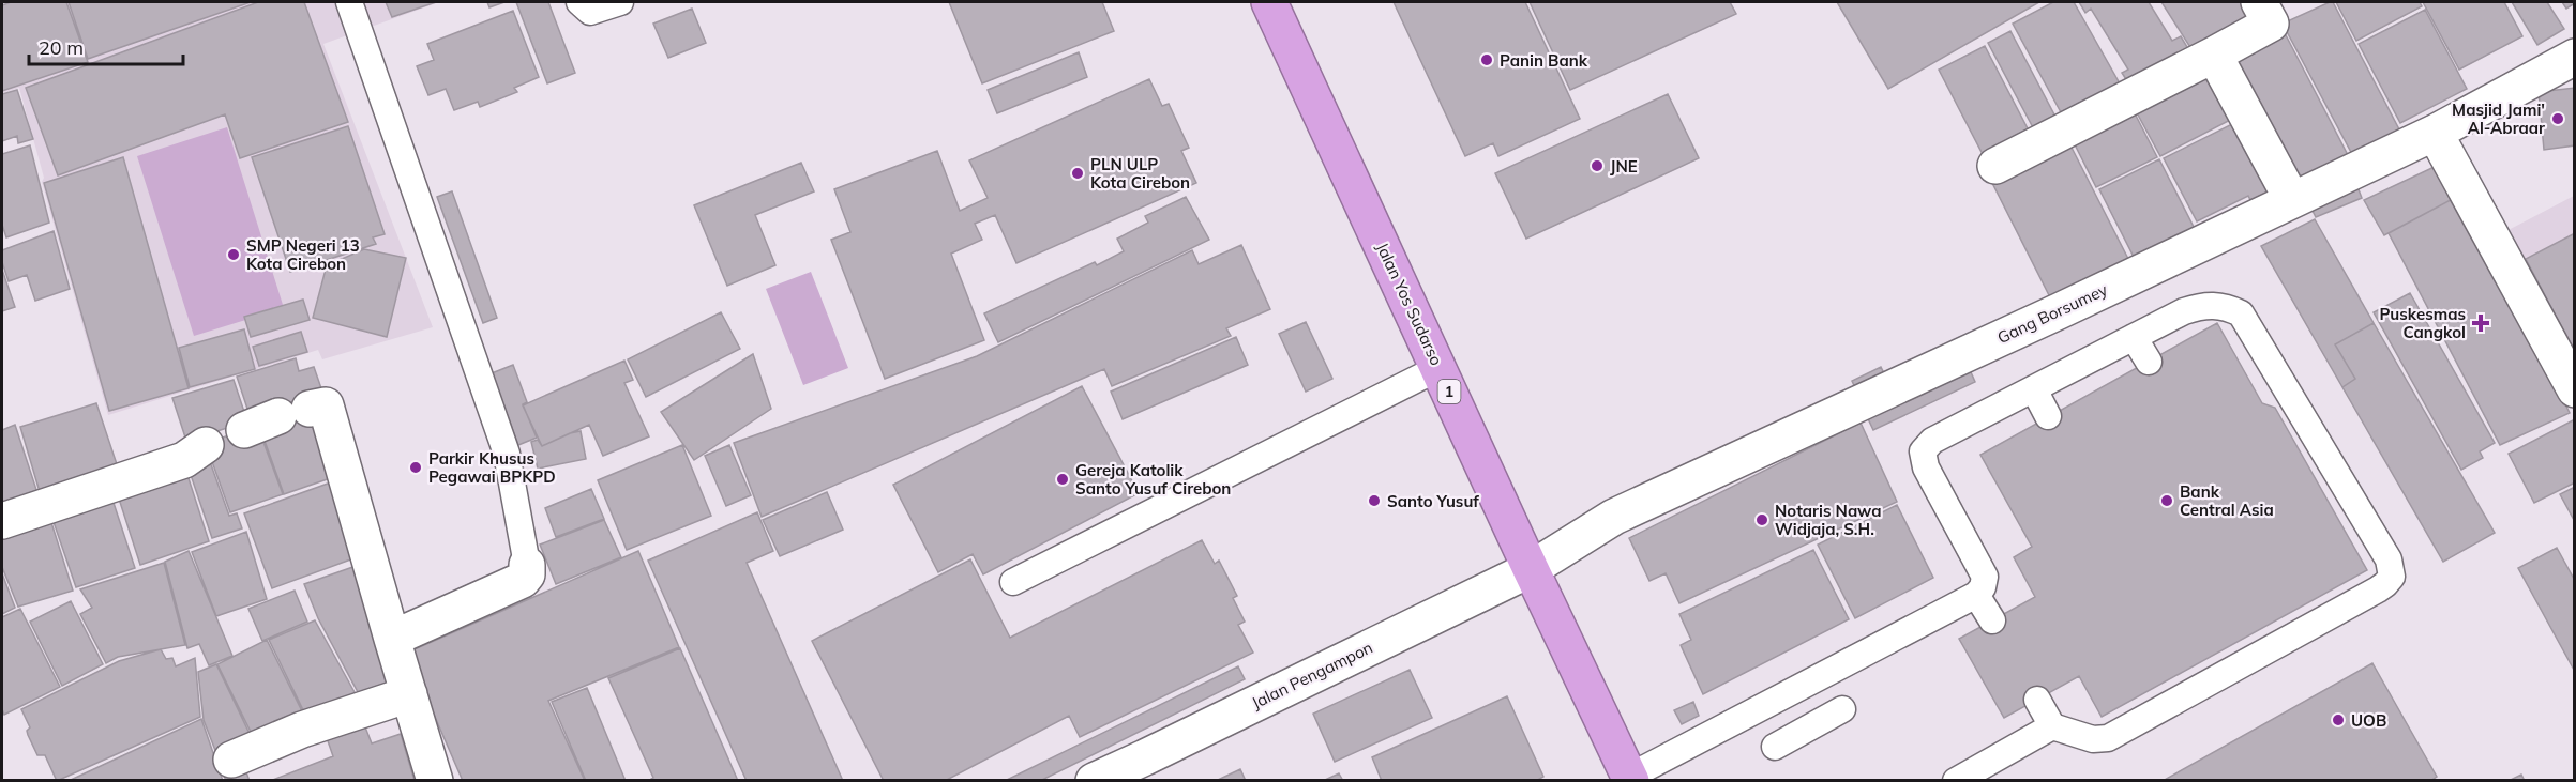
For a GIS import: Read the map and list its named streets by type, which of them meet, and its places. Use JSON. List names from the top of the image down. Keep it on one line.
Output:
{"streets":{"highway":["Jalan Yos Sudarso","1"],"street":["Gang Borsumey","Jalan Pengampon"]},"crossings":[["Jalan Yos Sudarso","Gang Borsumey"],["Jalan Yos Sudarso","Jalan Pengampon"],["Gang Borsumey","Jalan Pengampon"]],"places":{"other":["Panin Bank","Masjid Jami' Al-Abraar","JNE","PLN ULP Kota Cirebon","SMP Negeri 13 Kota Cirebon","Parkir Khusus Pegawai BPKPD","Gereja Katolik Santo Yusuf Cirebon","Santo Yusuf","Bank Central Asia","Notaris Nawa Widjaja, S.H.","UOB"],"health":["Puskesmas Cangkol"]},"scale_bar":"20 m"}
